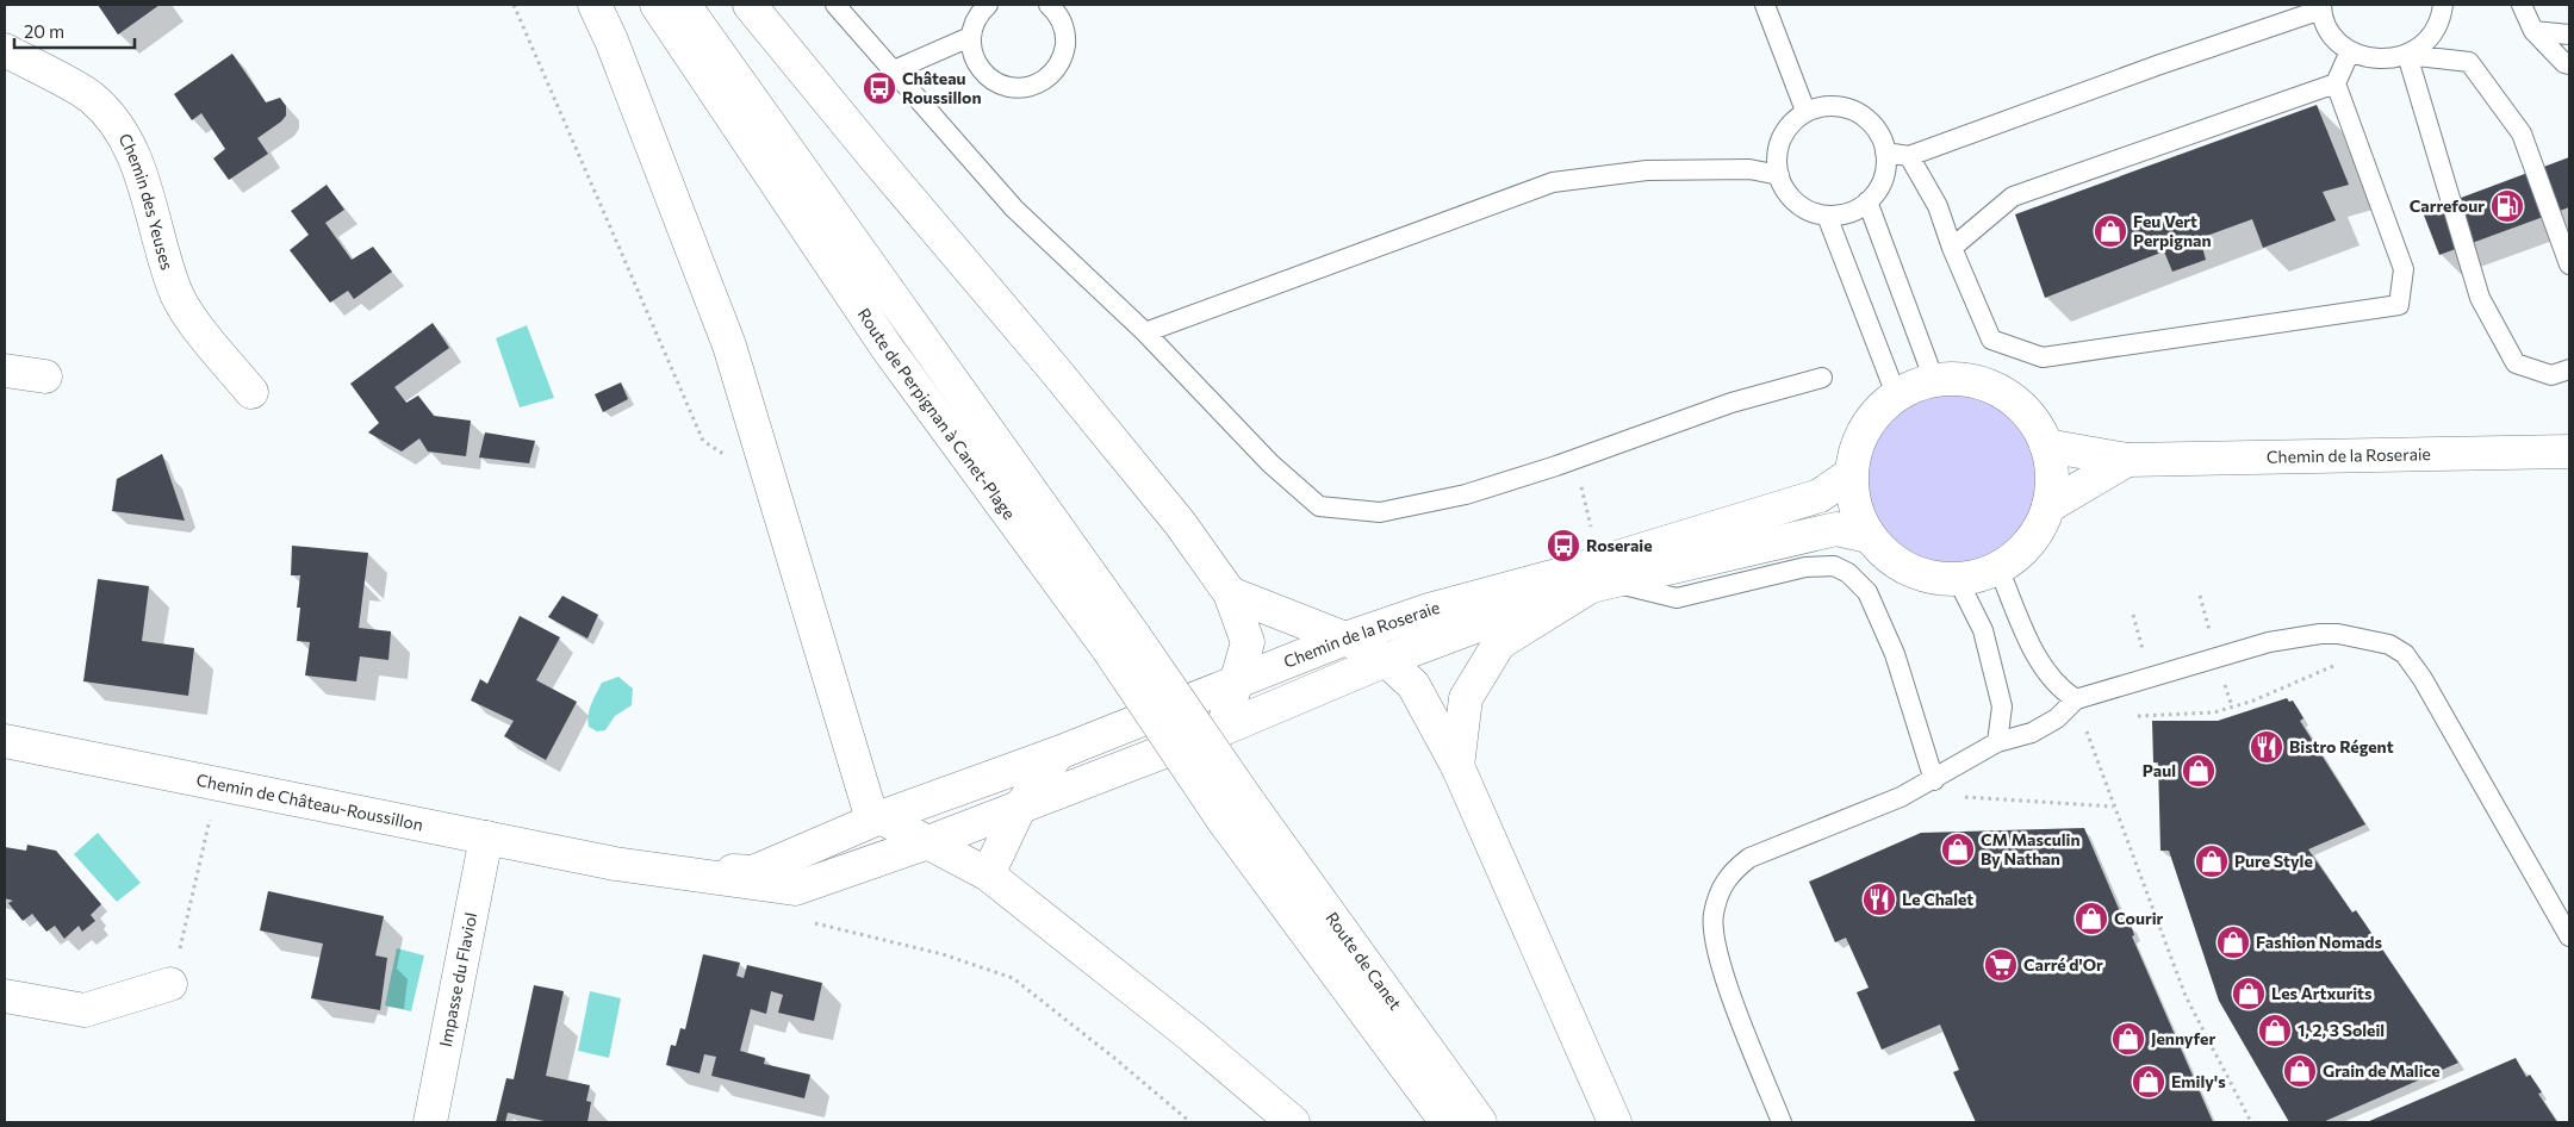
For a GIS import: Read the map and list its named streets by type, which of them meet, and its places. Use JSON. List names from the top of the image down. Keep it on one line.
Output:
{"streets":{"main road":["Chemin des Yeuses","Route de Perpignan à Canet-Plage","Chemin de la Roseraie","Chemin de Château-Roussillon","Route de Canet","Impasse du Flaviol"]},"crossings":[["Route de Perpignan à Canet-Plage","Route de Canet"],["Chemin de la Roseraie","Chemin de Château-Roussillon"],["Chemin de Château-Roussillon","Impasse du Flaviol"]],"places":{"bus stop":["Château Roussillon","Roseraie"],"fuel station":["Carrefour"],"shop":["Feu Vert Perpignan","Paul","CM Masculin By Nathan","Pure Style","Courir","Fashion Nomads","Les Artxurits","1, 2, 3 Soleil","Jennyfer","Grain de Malice","Emily's"],"restaurant":["Bistro Régent","Le Chalet"],"supermarket":["Carré d'Or"]},"scale_bar":"20 m"}
